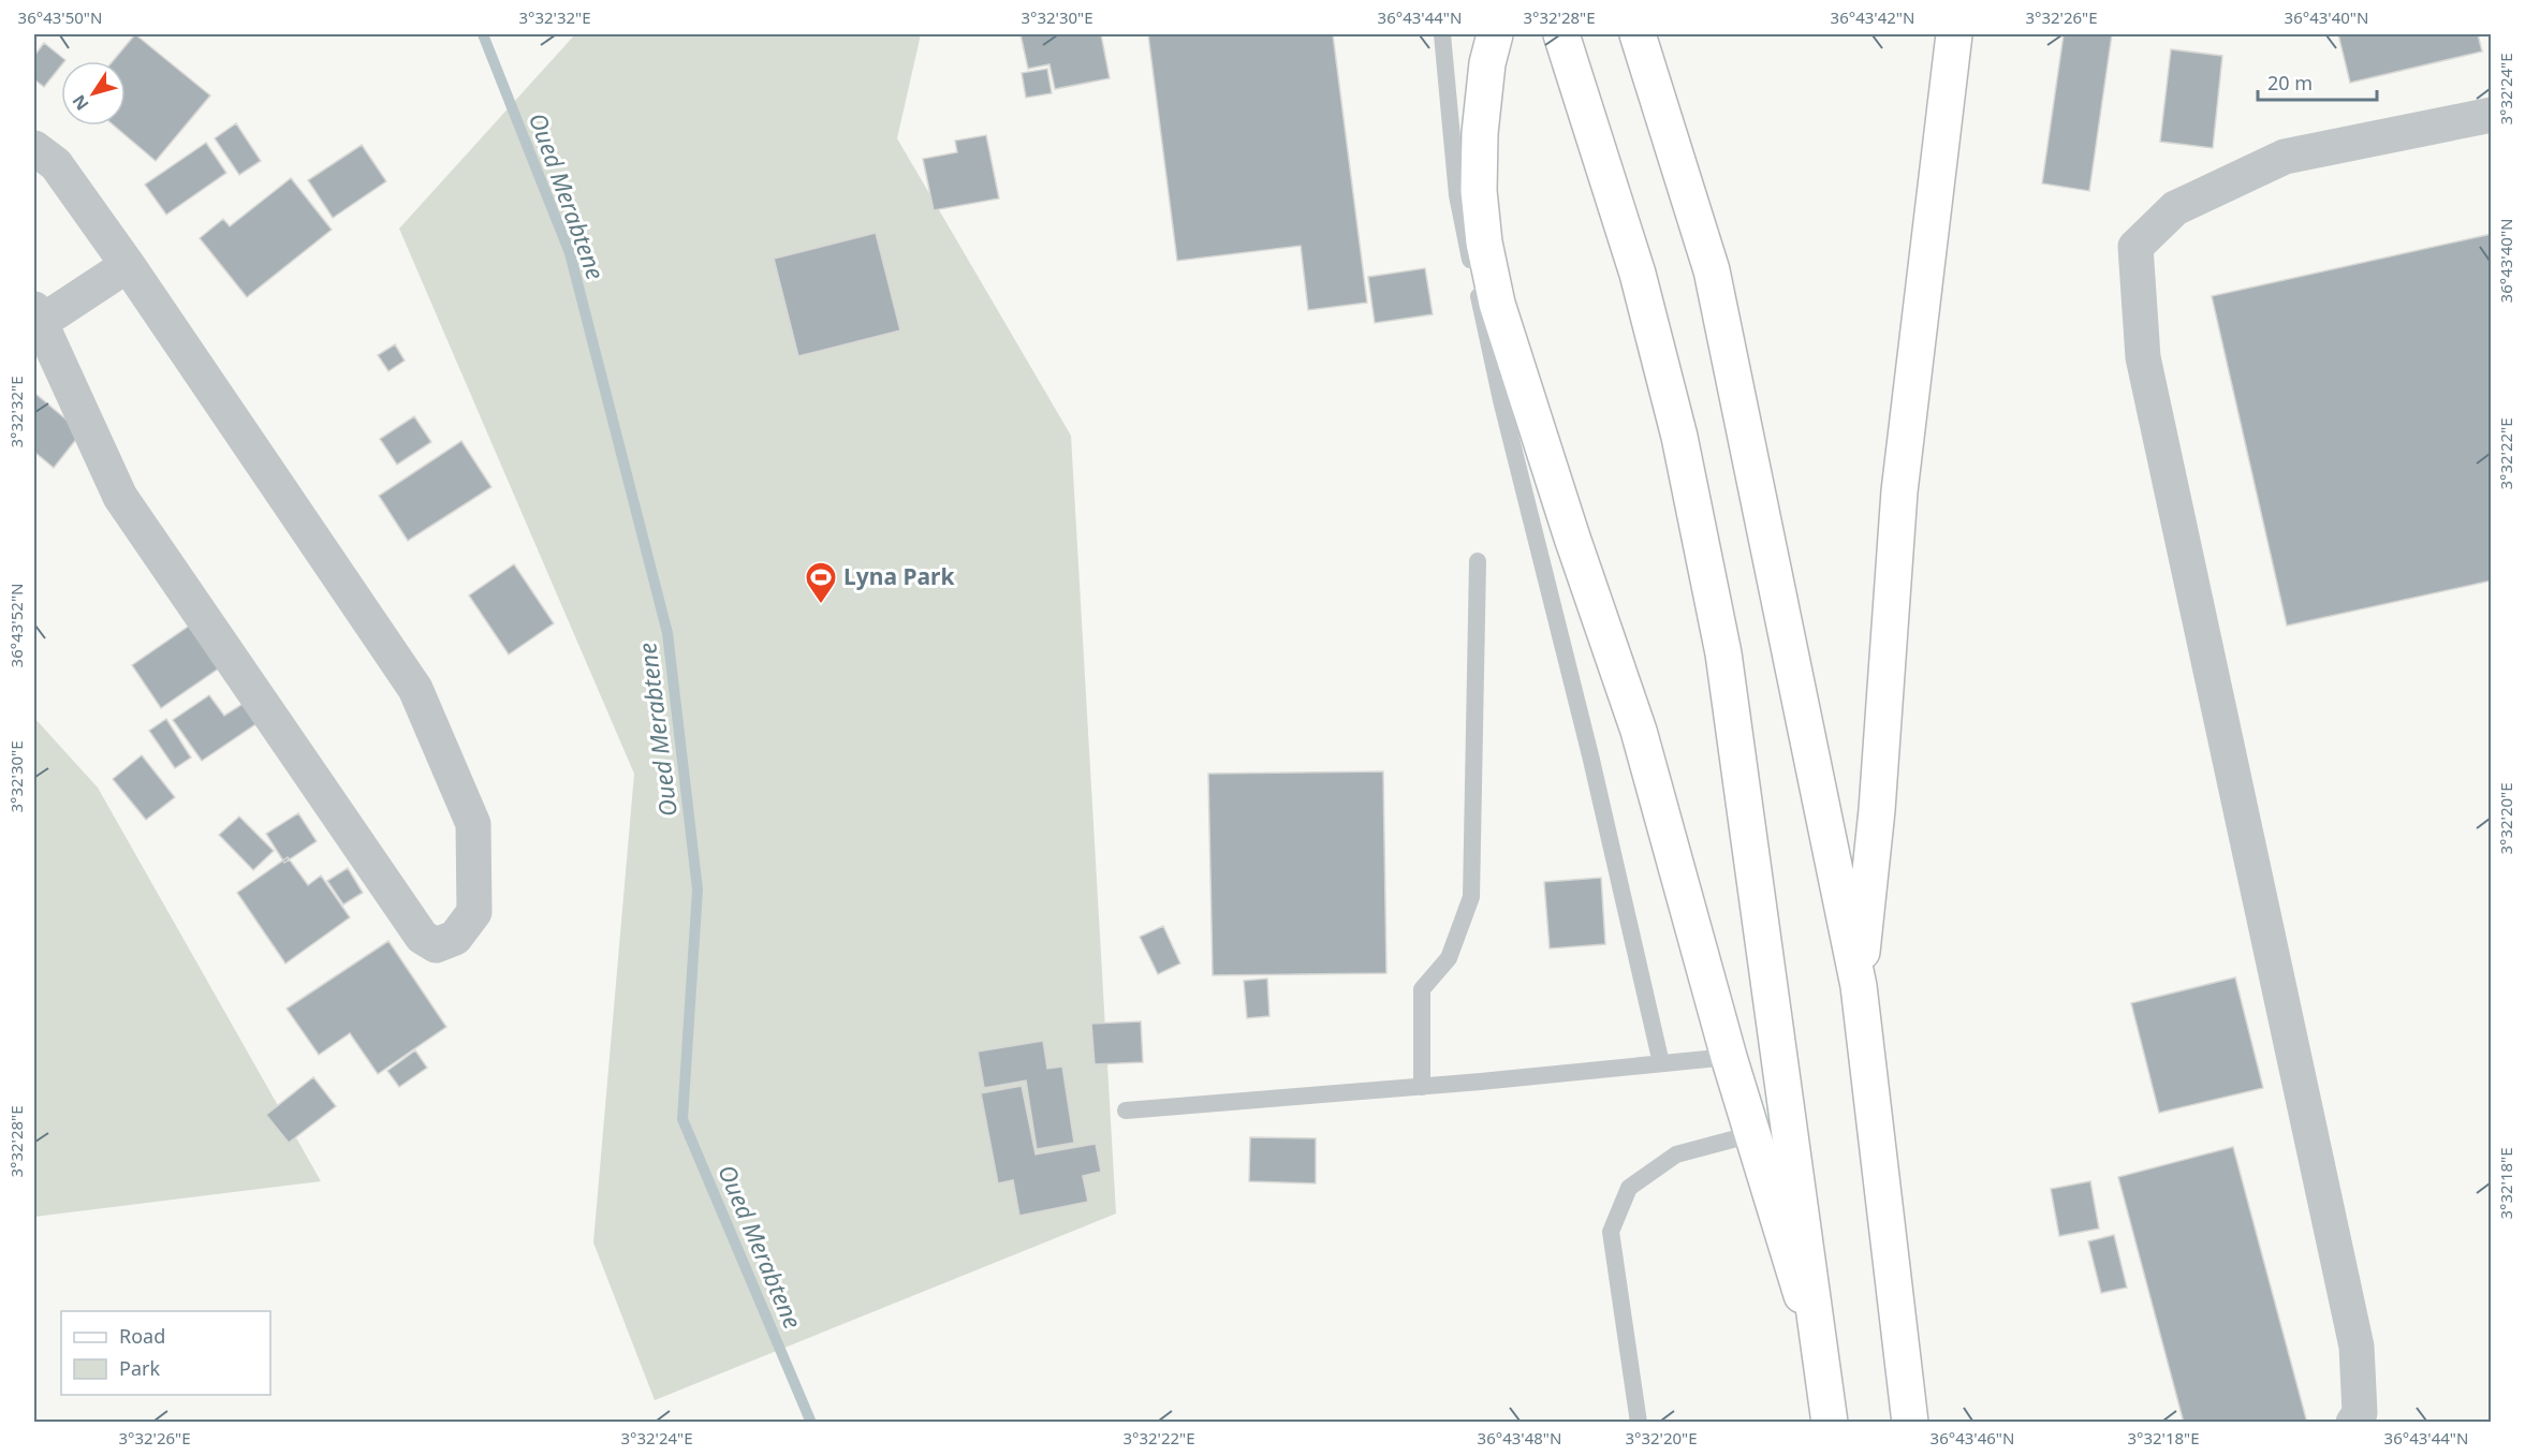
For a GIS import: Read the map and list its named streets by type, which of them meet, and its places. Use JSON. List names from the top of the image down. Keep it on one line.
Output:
{"water":["Oued Merabtene"],"places":{"sports":["Lyna Park"]},"legend":["Road","Park"],"scale_bar":"20 m","north":"bottom left","coordinates":["36°43'50\"N","3°32'32\"E","3°32'30\"E","36°43'44\"N","3°32'28\"E","36°43'42\"N","3°32'26\"E","36°43'40\"N","3°32'24\"E","3°32'22\"E","36°43'52\"N","3°32'20\"E","3°32'18\"E","36°43'48\"N","36°43'46\"N"]}
